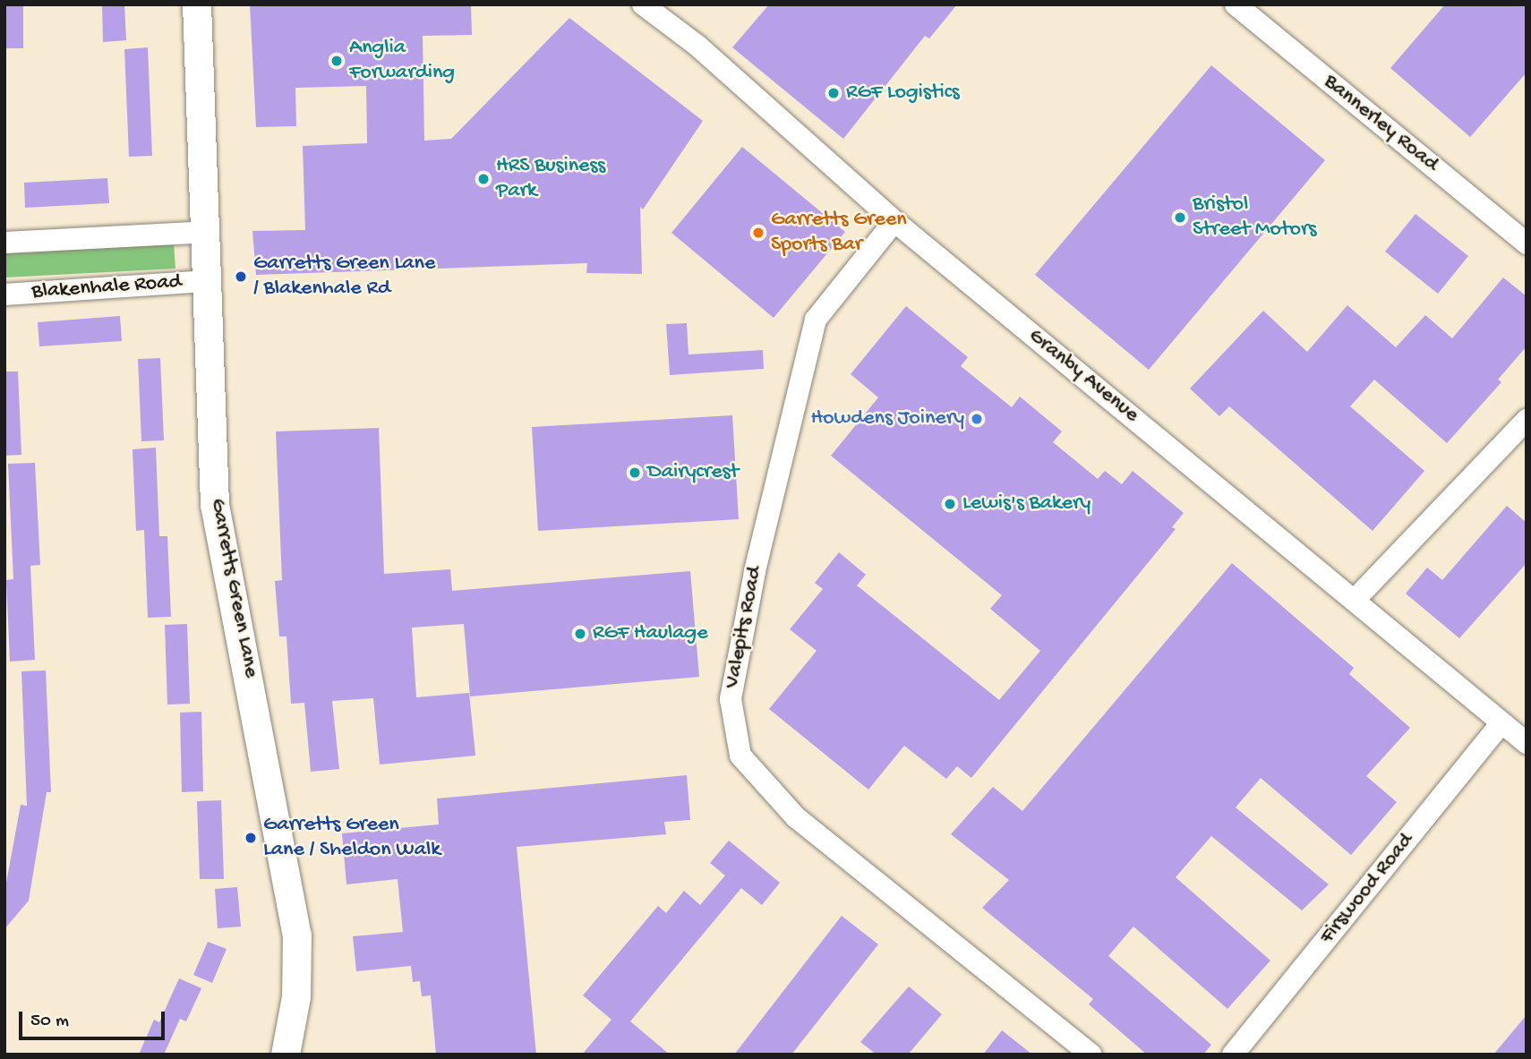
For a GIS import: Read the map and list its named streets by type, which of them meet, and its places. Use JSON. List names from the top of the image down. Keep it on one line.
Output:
{"streets":{"street":["Bannerley Road","Blakenhale Road","Granby Avenue","Garretts Green Lane","Valepits Road","Firswood Road"]},"crossings":[["Blakenhale Road","Garretts Green Lane"],["Granby Avenue","Valepits Road"],["Granby Avenue","Firswood Road"]],"places":["Anglia Forwarding","RGF Logistics","HRS Business Park","Bristol Street Motors","Garretts Green Sports Bar","Garretts Green Lane / Blakenhale Rd","Howdens Joinery","Dairycrest","Lewis's Bakery","RGF Haulage","Garretts Green Lane / Sheldon Walk"],"scale_bar":"50 m"}
